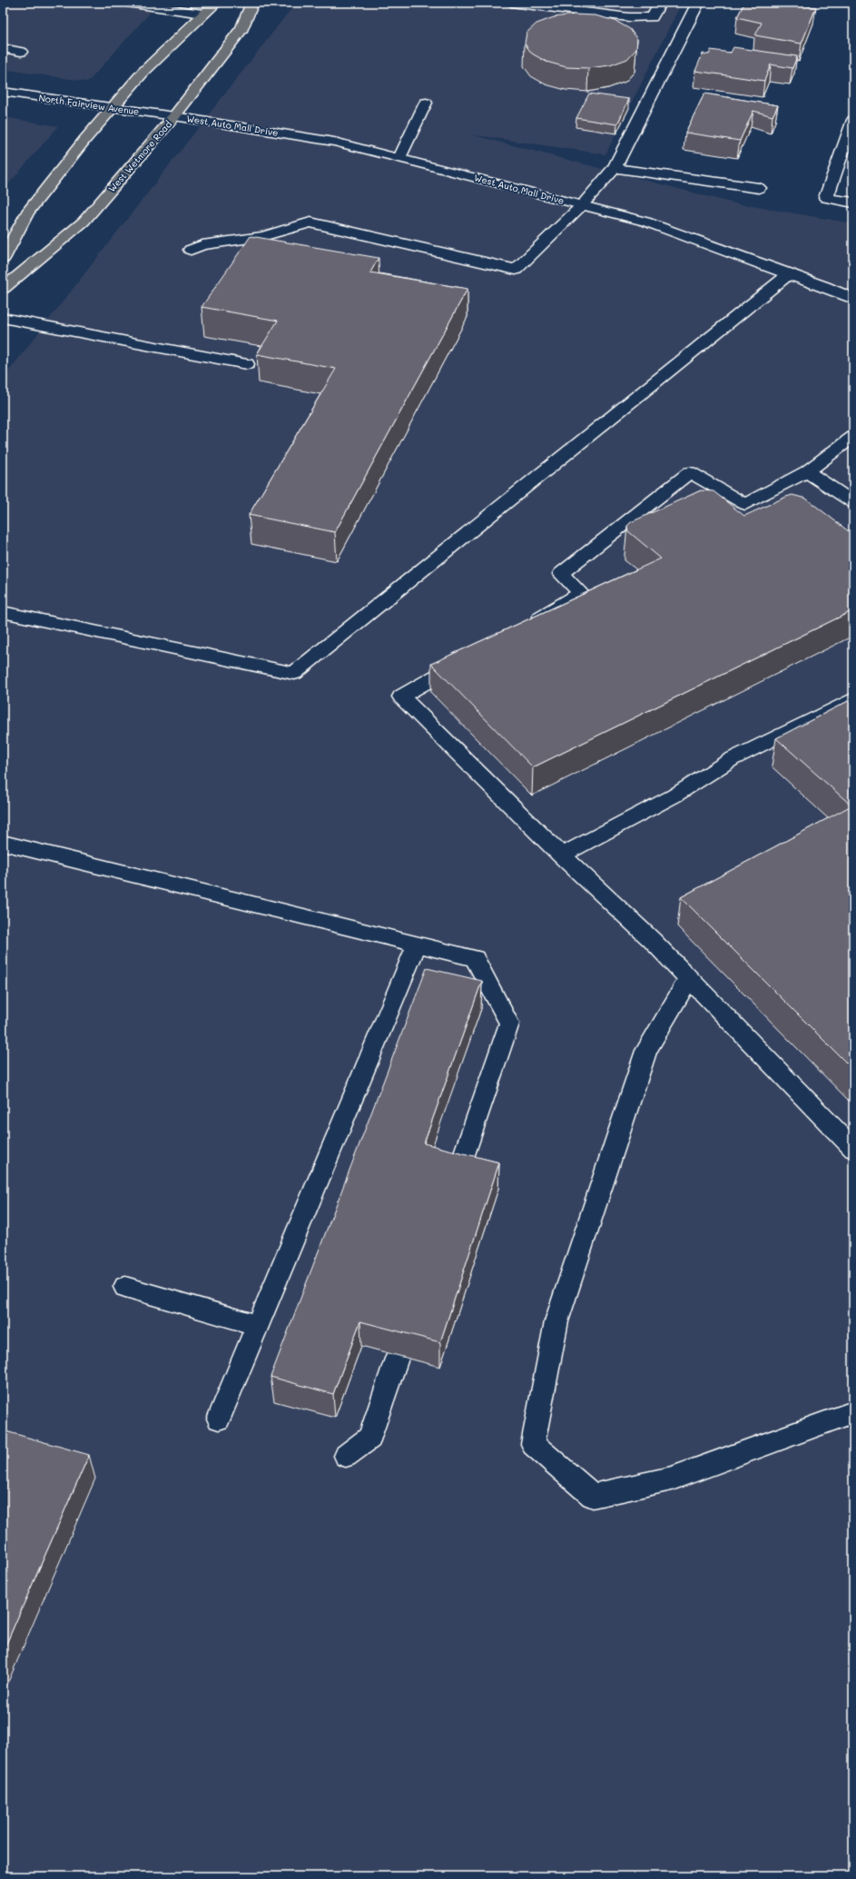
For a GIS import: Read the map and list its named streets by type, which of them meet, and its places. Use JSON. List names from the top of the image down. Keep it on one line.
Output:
{"streets":{"main road":["West Wetmore Road"],"street":["North Fairview Avenue","West Auto Mall Drive"]},"crossings":[["North Fairview Avenue","West Auto Mall Drive"],["North Fairview Avenue","West Wetmore Road"],["West Auto Mall Drive","West Wetmore Road"]]}
